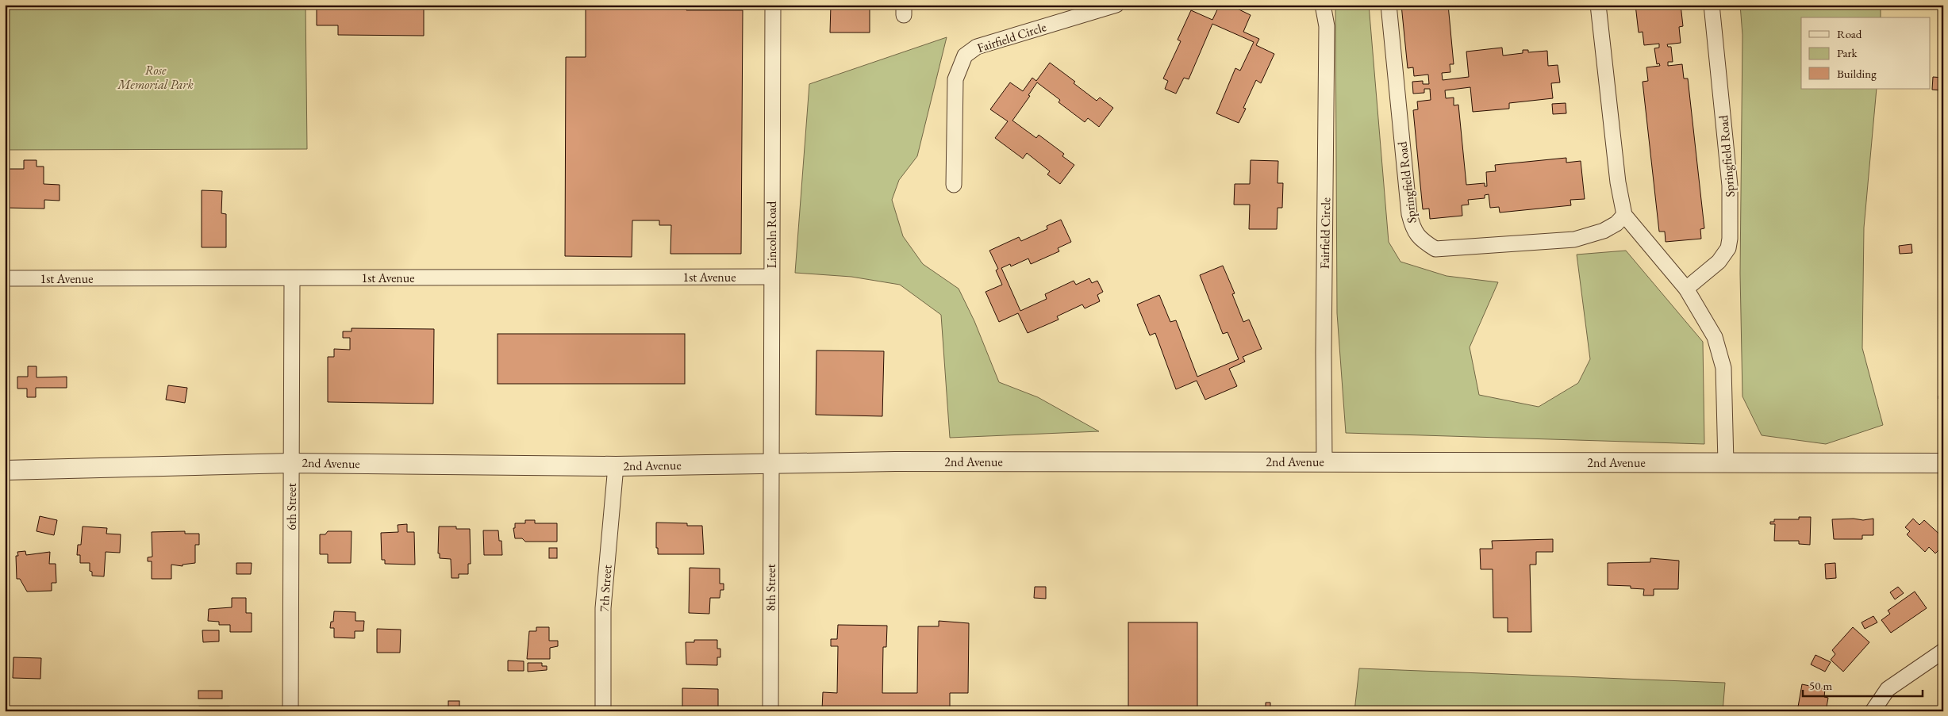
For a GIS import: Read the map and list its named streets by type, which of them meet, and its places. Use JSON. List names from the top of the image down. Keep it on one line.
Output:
{"streets":{"street":["Fairfield Circle","Springfield Road","Lincoln Road","1st Avenue","2nd Avenue","6th Street","8th Street","7th Street"]},"crossings":[["Fairfield Circle","2nd Avenue"],["Lincoln Road","1st Avenue"],["Lincoln Road","2nd Avenue"],["Lincoln Road","8th Street"],["1st Avenue","6th Street"],["2nd Avenue","6th Street"],["2nd Avenue","8th Street"],["2nd Avenue","7th Street"]],"parks":["Rose Memorial Park"],"legend":["Road","Park","Building"],"scale_bar":"50 m"}
